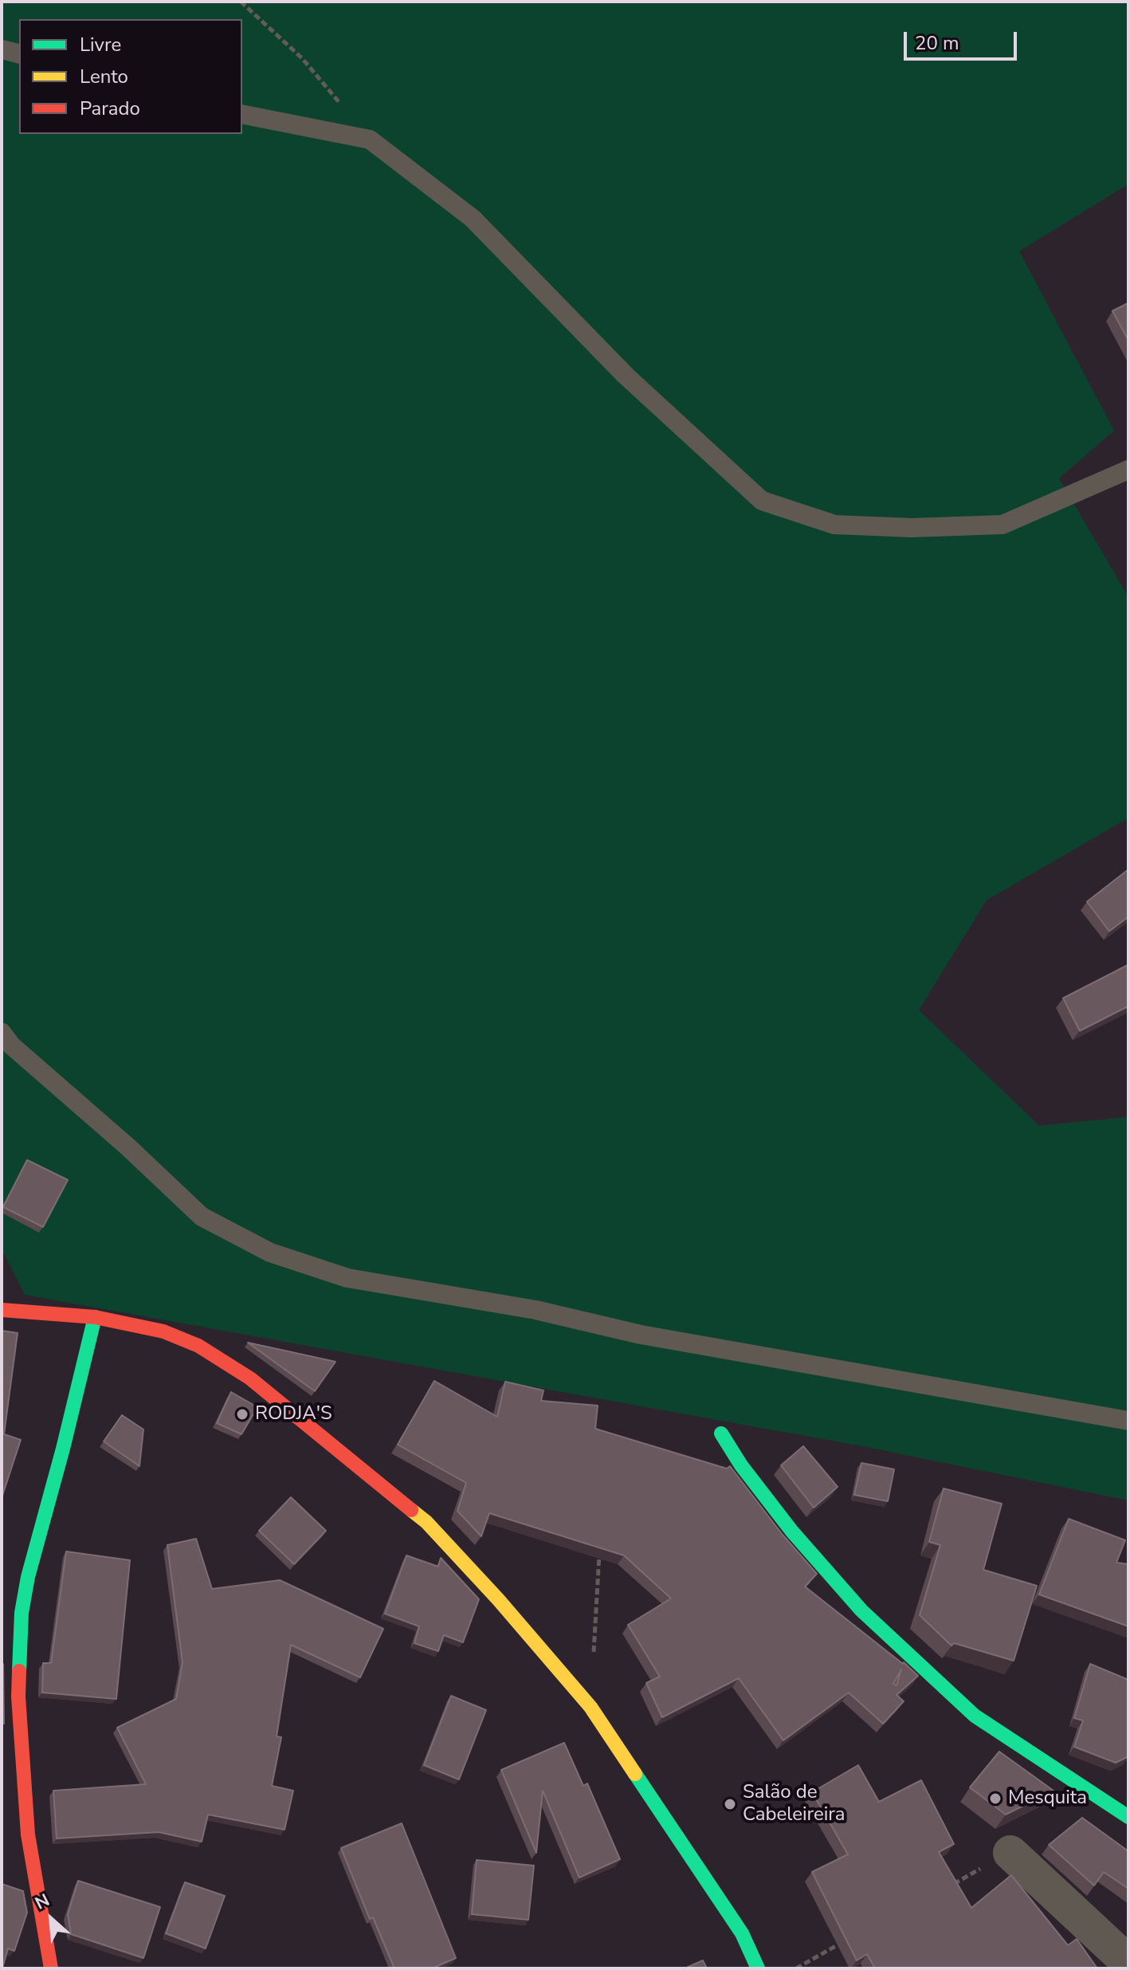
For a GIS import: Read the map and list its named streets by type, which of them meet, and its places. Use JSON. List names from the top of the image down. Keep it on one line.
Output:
{"places":["RODJA'S","Mesquita","Salão de Cabeleireira"],"legend":["Livre","Lento","Parado"],"scale_bar":"20 m","north":"top left"}
